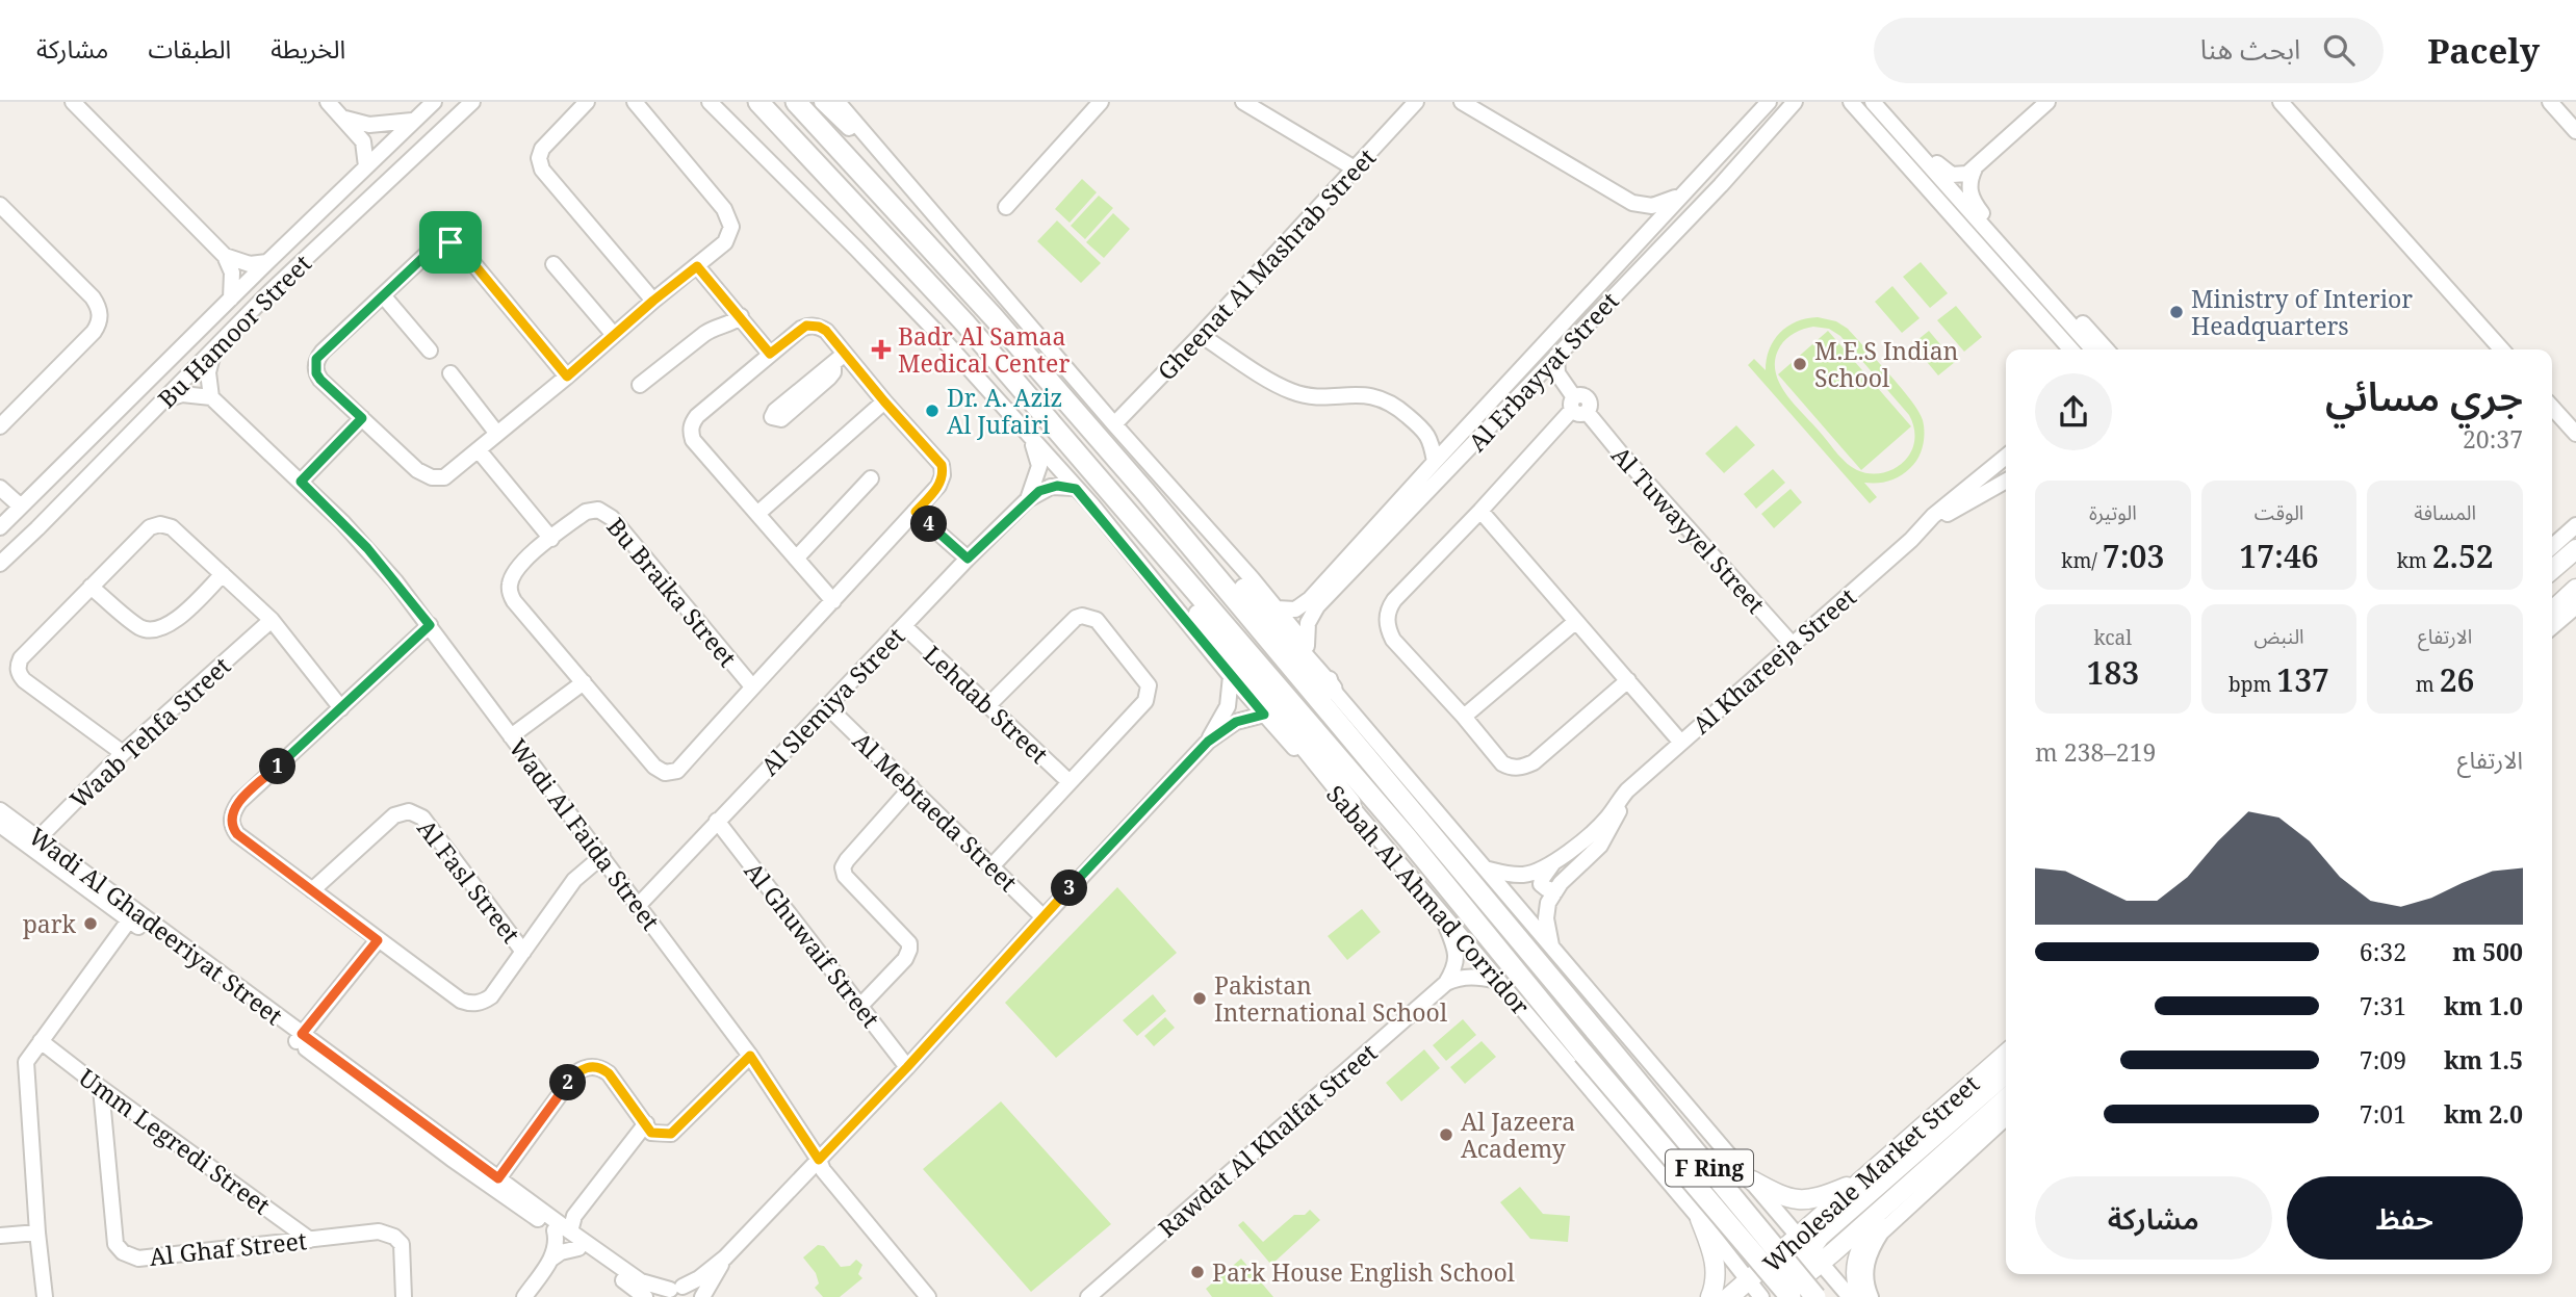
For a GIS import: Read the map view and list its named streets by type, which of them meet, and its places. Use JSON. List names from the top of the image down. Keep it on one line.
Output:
{"streets":{"highway":["Sabah Al Ahmad Corridor","F Ring"],"main road":["Wholesale Market Street"],"street":["Gheenat Al Mashrab Street","Bu Hamoor Street","Al Erbayyat Street","Al Tuwayyel Street","Bu Braika Street","Al Khareeja Street","Al Slemiya Street","Lehdab Street","Waab Tehfa Street","Al Mebtaeda Street","Wadi Al Faida Street","Al Fasl Street","Wadi Al Ghadeeriyat Street","Al Ghuwaif Street","Rawdat Al Khalfat Street","Umm Legredi Street","Al Ghaf Street"]},"crossings":[["Al Erbayyat Street","Al Tuwayyel Street"],["Al Tuwayyel Street","Al Khareeja Street"],["Al Slemiya Street","Lehdab Street"],["Al Slemiya Street","Al Mebtaeda Street"],["Al Slemiya Street","Wadi Al Faida Street"],["Al Slemiya Street","Sabah Al Ahmad Corridor"],["Al Slemiya Street","Al Ghuwaif Street"],["Waab Tehfa Street","Wadi Al Ghadeeriyat Street"],["Sabah Al Ahmad Corridor","Wholesale Market Street"],["Umm Legredi Street","Al Ghaf Street"]],"places":{"other":["Ministry of Interior Headquarters","M.E.S Indian School","Dr. A. Aziz Al Jufairi","park","Pakistan International School","Al Jazeera Academy","Park House English School"],"health":["Badr Al Samaa Medical Center"]},"page":{"header":"Pacely","search":"ابحث هنا","nav":["الخريطة","الطبقات","مشاركة"],"heading":["جري مسائي","20:37"],"stats":[["المسافة","2.52 km"],["الوقت","17:46"],["الوتيرة","7:03 /km"],["الارتفاع","26 m"],["النبض","137 bpm"],["kcal","183"]],"pins":["4","1","3","2"],"chart":["الارتفاع","219–238 m"],"list":[{"name":"500 m","note":"6:32"},{"name":"1.0 km","note":"7:31"},{"name":"1.5 km","note":"7:09"},{"name":"2.0 km","note":"7:01"}],"buttons":["حفظ","مشاركة"]}}
